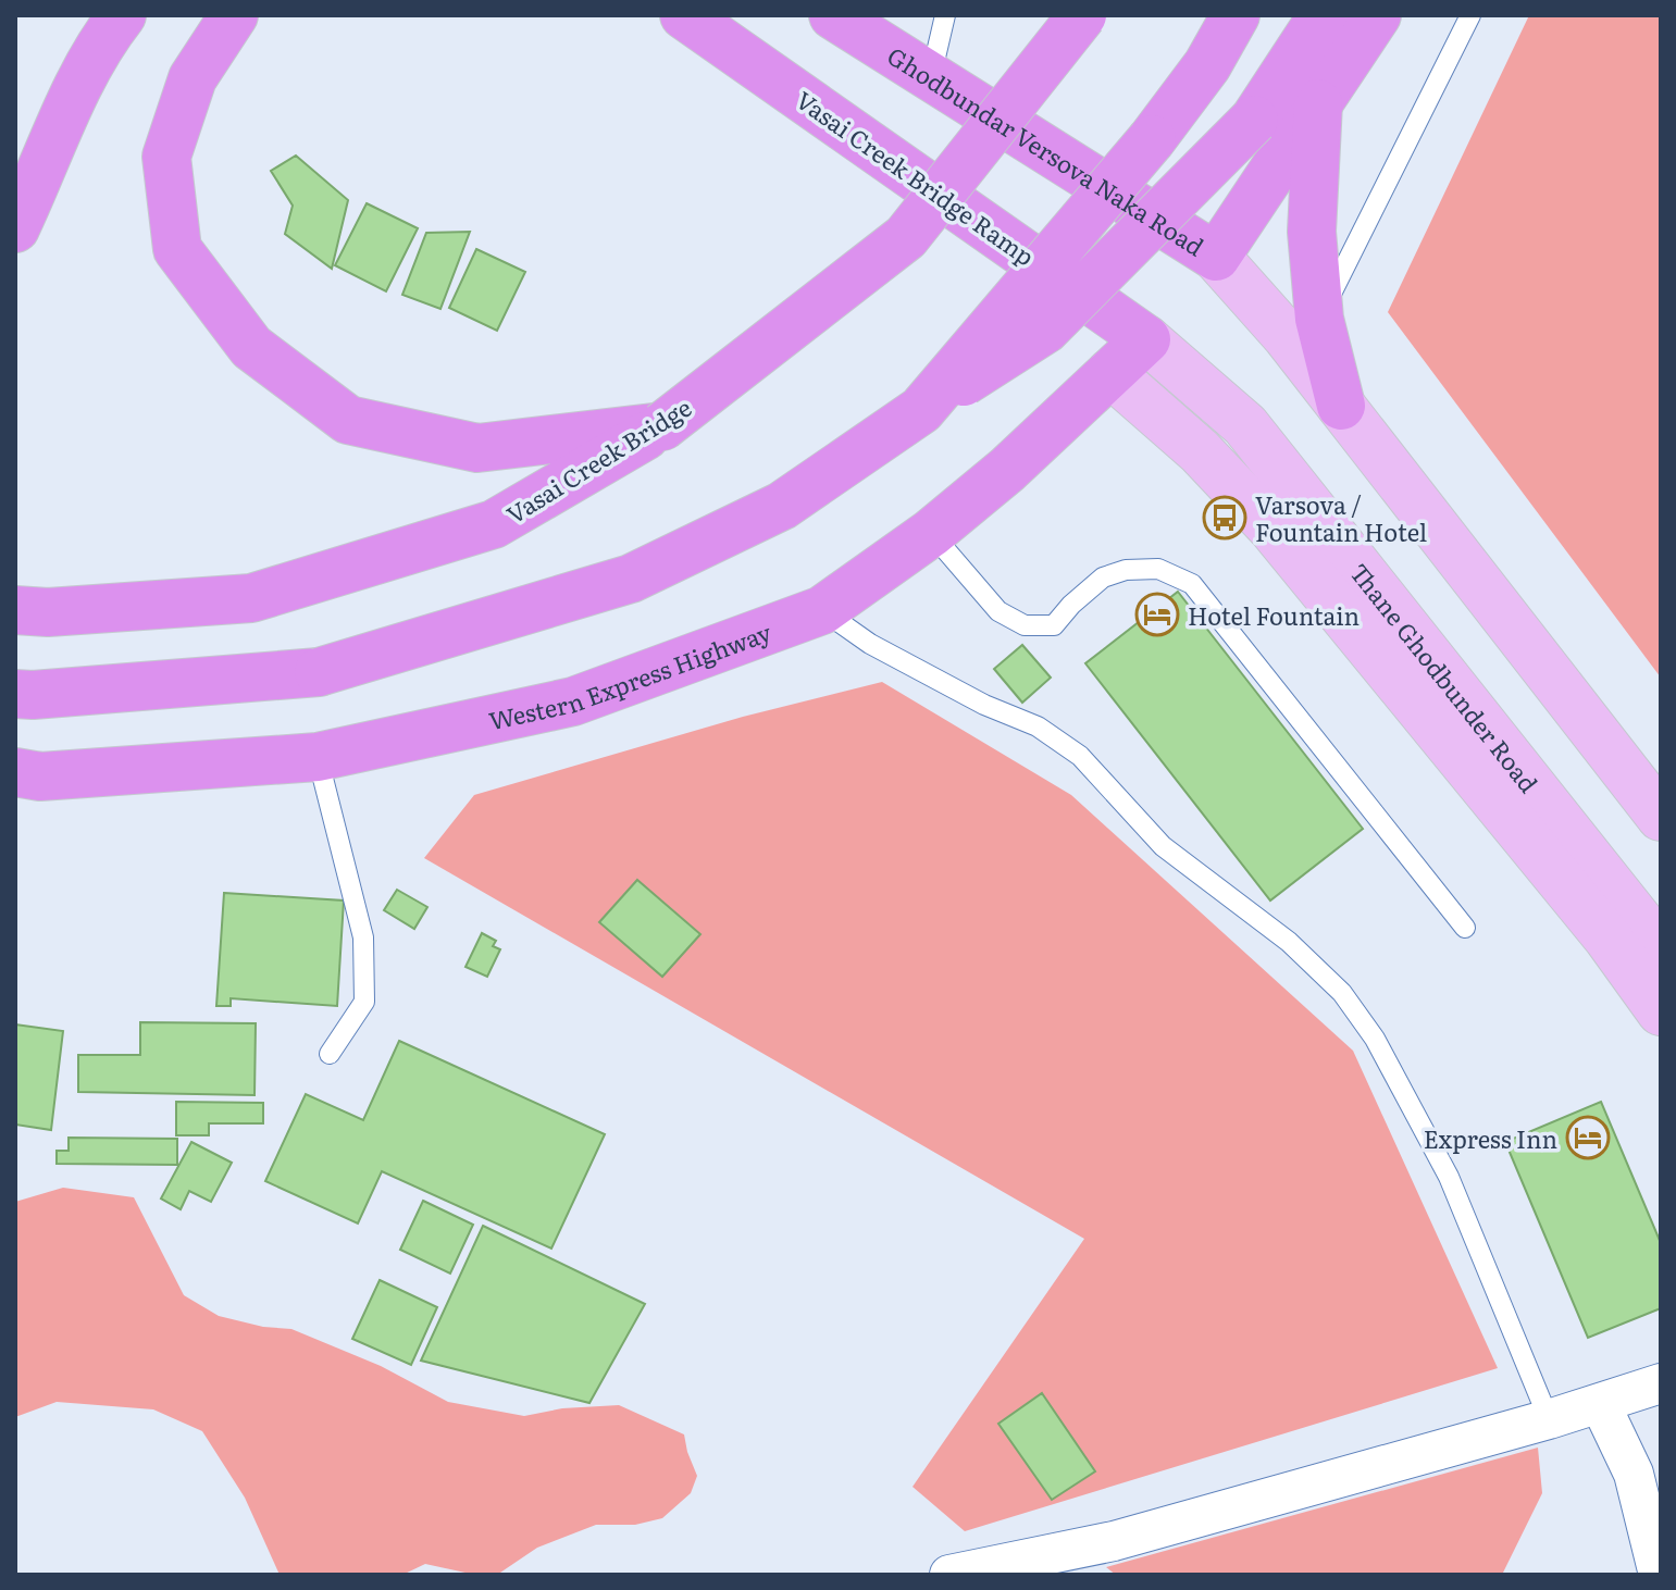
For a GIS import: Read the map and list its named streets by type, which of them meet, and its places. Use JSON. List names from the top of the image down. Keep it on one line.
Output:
{"streets":{"highway":["Ghodbundar Versova Naka Road","Vasai Creek Bridge Ramp","Vasai Creek Bridge","Western Express Highway"],"main road":["Thane Ghodbunder Road"]},"crossings":[["Vasai Creek Bridge Ramp","Western Express Highway"],["Vasai Creek Bridge Ramp","Thane Ghodbunder Road"],["Western Express Highway","Thane Ghodbunder Road"]],"places":{"bus stop":["Varsova / Fountain Hotel"],"hotel":["Hotel Fountain","Express Inn"]}}
